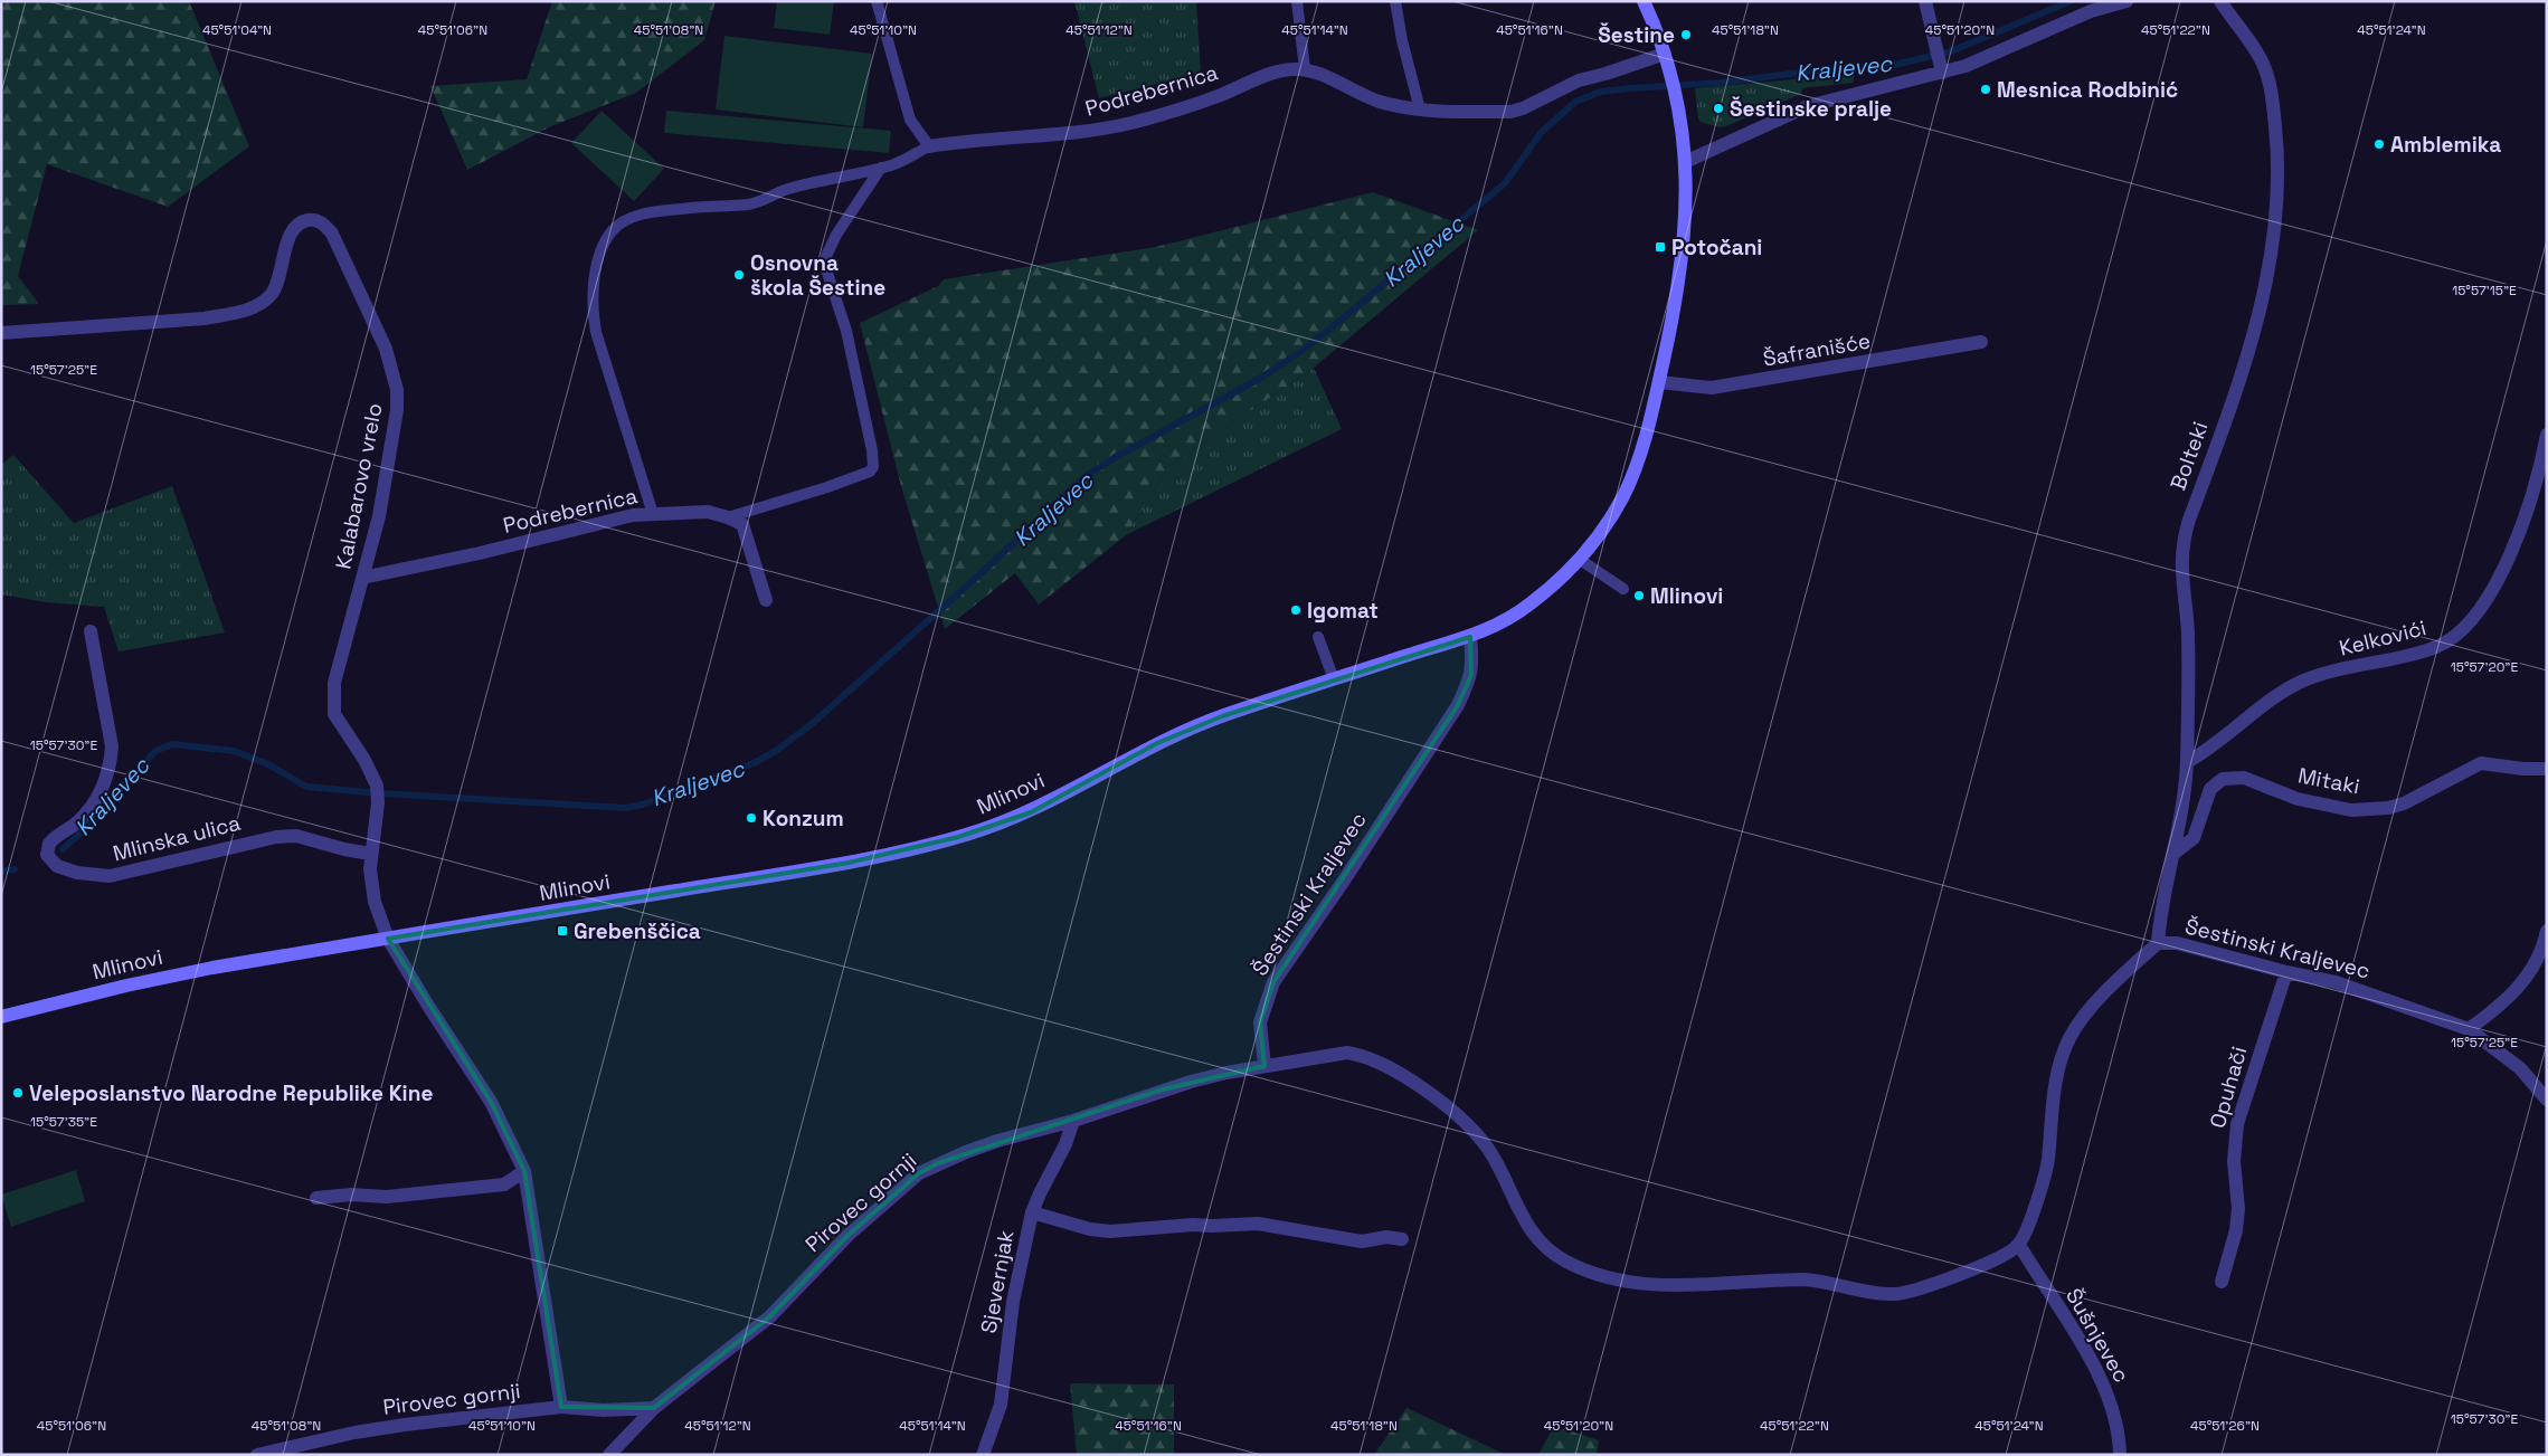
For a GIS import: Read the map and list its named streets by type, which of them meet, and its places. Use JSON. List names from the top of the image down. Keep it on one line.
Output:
{"streets":{"main road":["Mlinovi"],"street":["Podrebernica","Šafranišće","Bolteki","Kalabarovo vrelo","Kelkovići","Mitaki","Mlinska ulica","Šestinski Kraljevec","Opuhači","Pirovec gornji","Sjevernjak","Šušnjevec"]},"crossings":[["Podrebernica","Kalabarovo vrelo"],["Šafranišće","Mlinovi"],["Bolteki","Kelkovići"],["Bolteki","Mitaki"],["Bolteki","Šestinski Kraljevec"],["Kalabarovo vrelo","Mlinska ulica"],["Mlinovi","Šestinski Kraljevec"],["Šestinski Kraljevec","Opuhači"],["Šestinski Kraljevec","Pirovec gornji"],["Šestinski Kraljevec","Šušnjevec"],["Pirovec gornji","Sjevernjak"]],"water":["Kraljevec"],"places":{"other":["Šestine","Mesnica Rodbinić","Šestinske pralje","Amblemika","Osnovna škola Šestine","Mlinovi","Igomat","Konzum","Veleposlanstvo Narodne Republike Kine"],"transit":["Potočani","Grebenščica"]},"coordinates":["45°51'04\"N","45°51'06\"N","45°51'08\"N","45°51'10\"N","45°51'12\"N","45°51'14\"N","45°51'16\"N","45°51'18\"N","45°51'20\"N","45°51'24\"N","45°51'22\"N","15°57'15\"E","15°57'25\"E","15°57'20\"E","15°57'30\"E","15°57'35\"E","45°51'26\"N"]}
